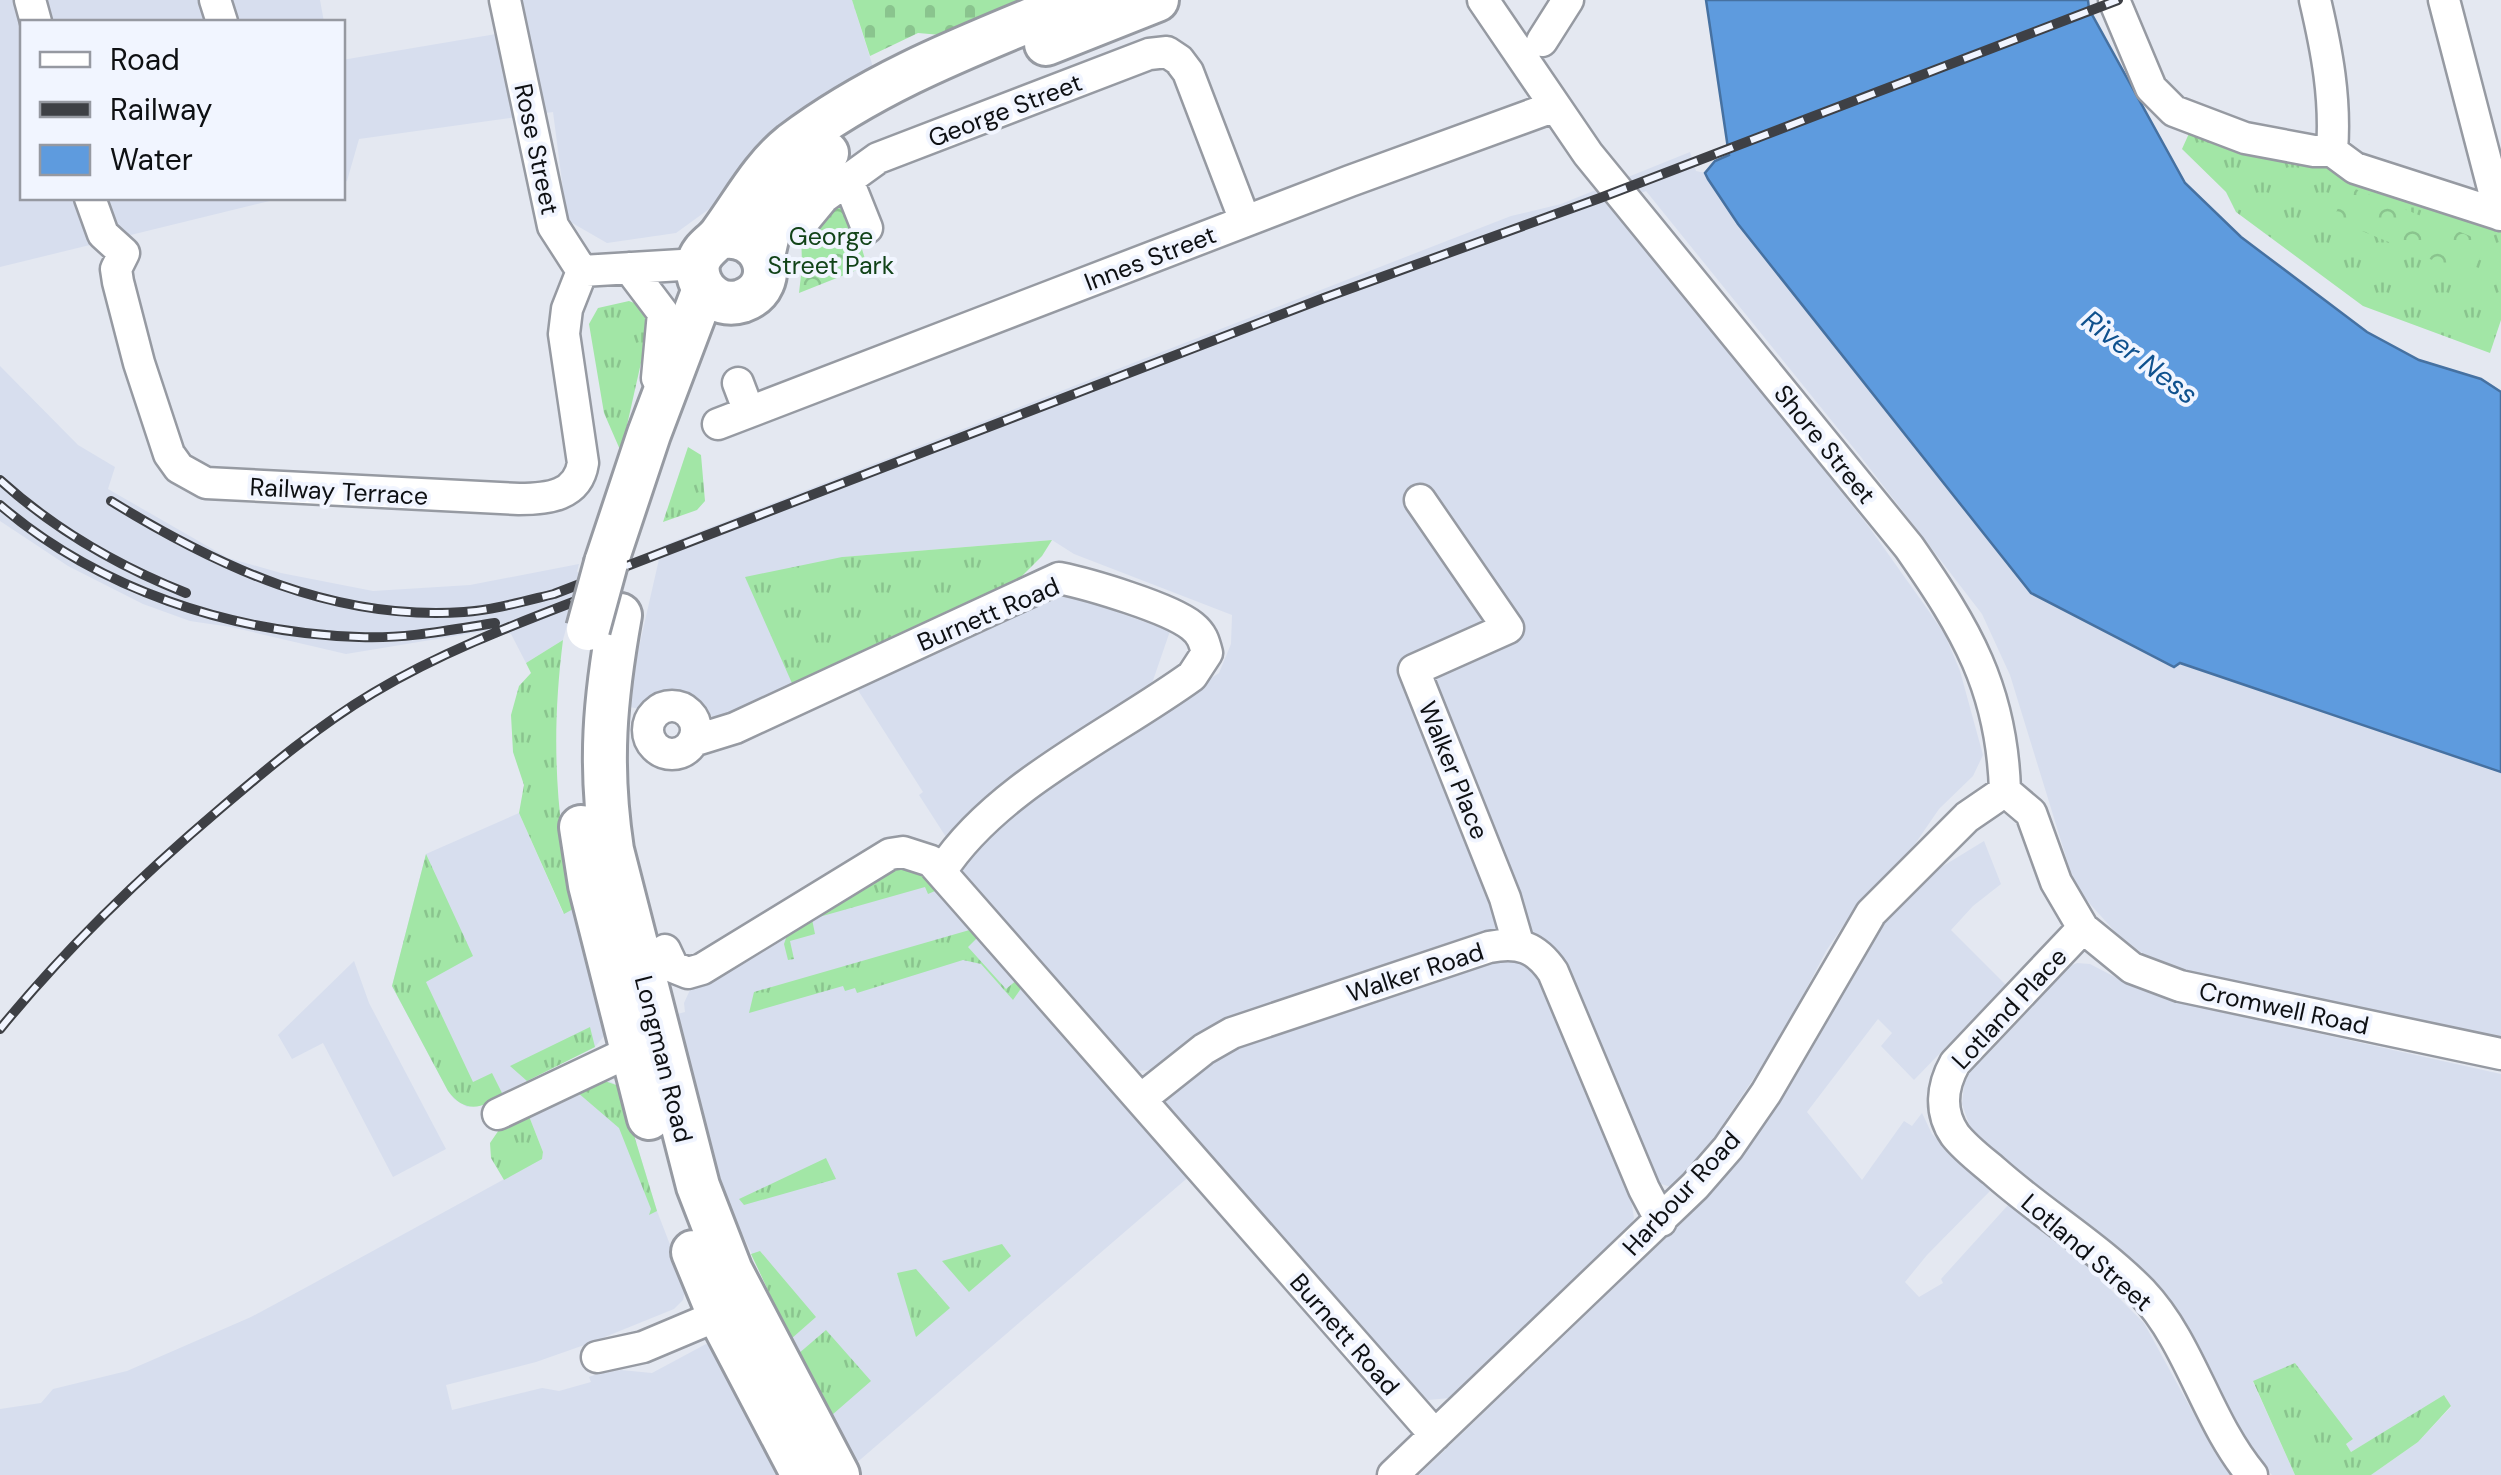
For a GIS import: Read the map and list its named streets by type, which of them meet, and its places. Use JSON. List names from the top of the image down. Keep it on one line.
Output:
{"streets":{"highway":["Longman Road"],"street":["George Street","Rose Street","Innes Street","Shore Street","Railway Terrace","Burnett Road","Walker Place","Walker Road","Lotland Place","Cromwell Road","Harbour Road","Lotland Street"]},"crossings":[["George Street","Innes Street"],["Rose Street","Railway Terrace"],["Innes Street","Shore Street"],["Shore Street","Harbour Road"],["Burnett Road","Walker Road"],["Burnett Road","Harbour Road"],["Walker Place","Walker Road"],["Walker Road","Harbour Road"],["Lotland Place","Cromwell Road"],["Lotland Place","Lotland Street"]],"water":["River Ness"],"parks":["George Street Park"],"legend":["Road","Railway","Water"]}
